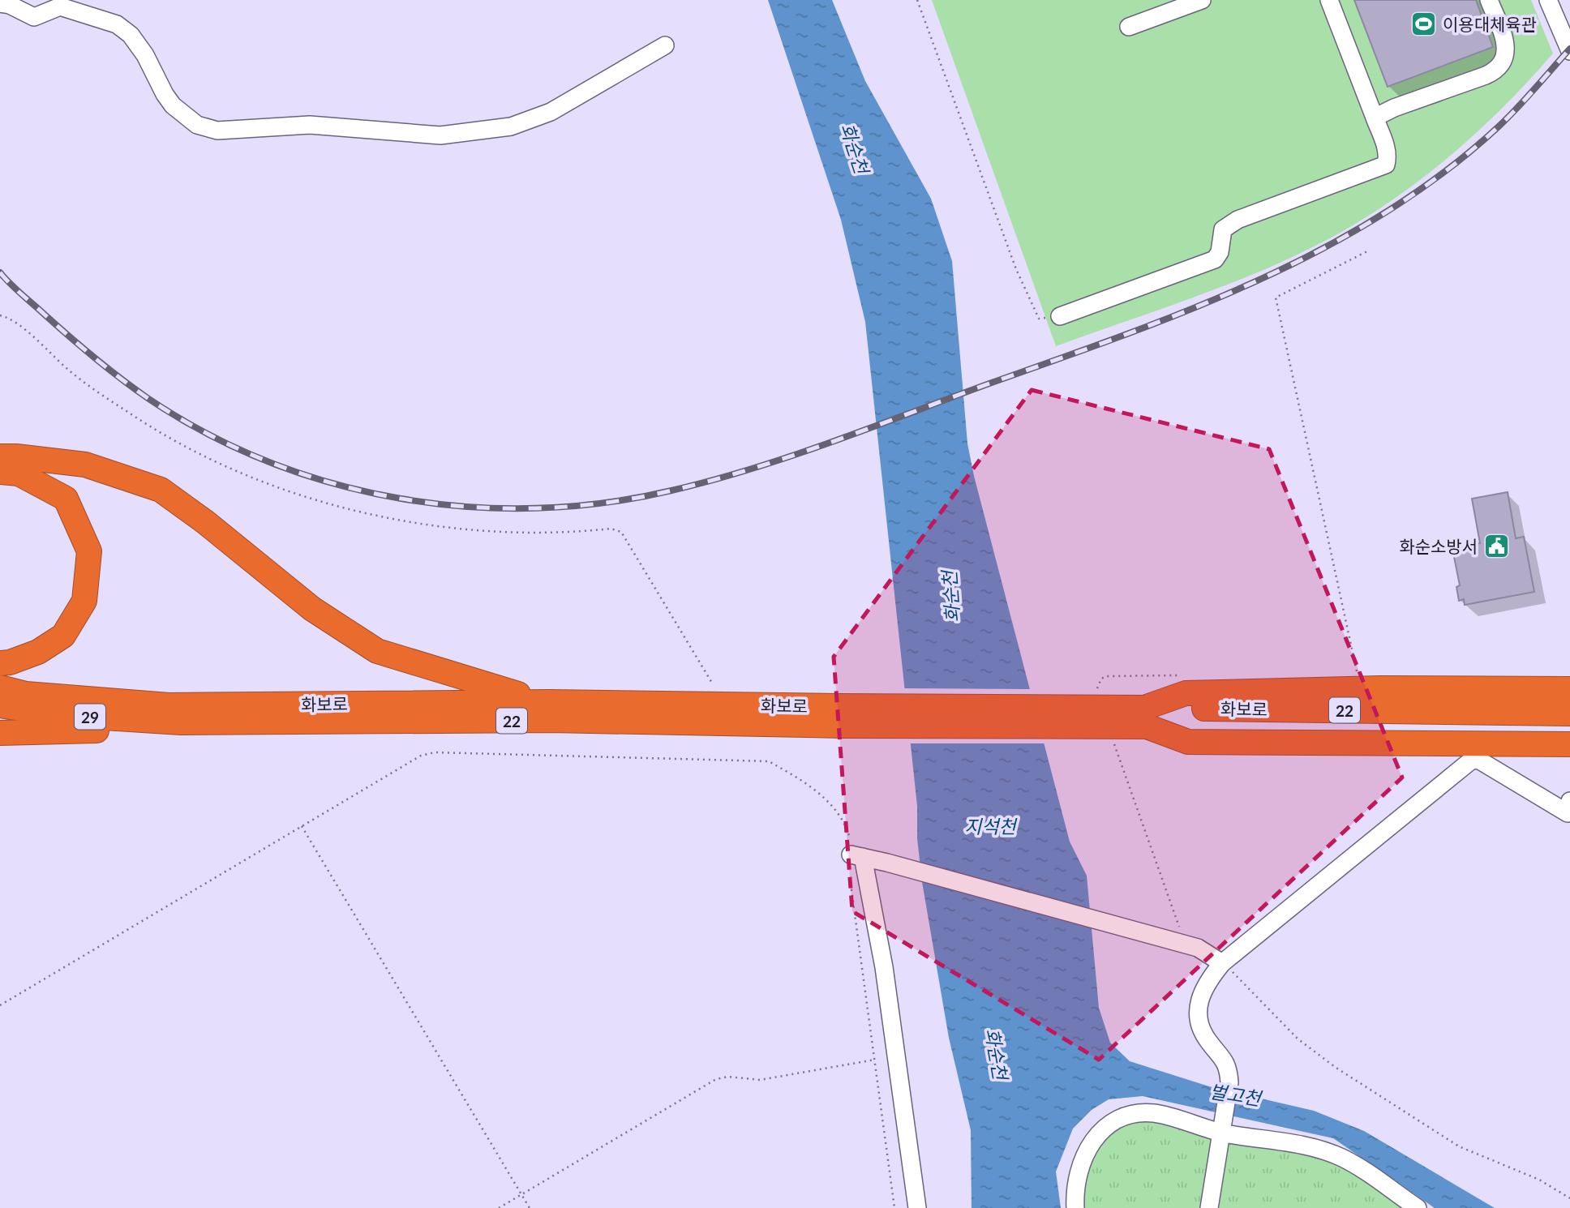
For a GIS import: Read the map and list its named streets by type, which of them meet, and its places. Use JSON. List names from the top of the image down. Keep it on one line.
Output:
{"streets":{"highway":["화보로","22","29"]},"crossings":[["화보로","22"]],"water":["화순천","지석천","벌고천"],"places":{"sports":["이용대체육관"],"public building":["화순소방서"]}}
